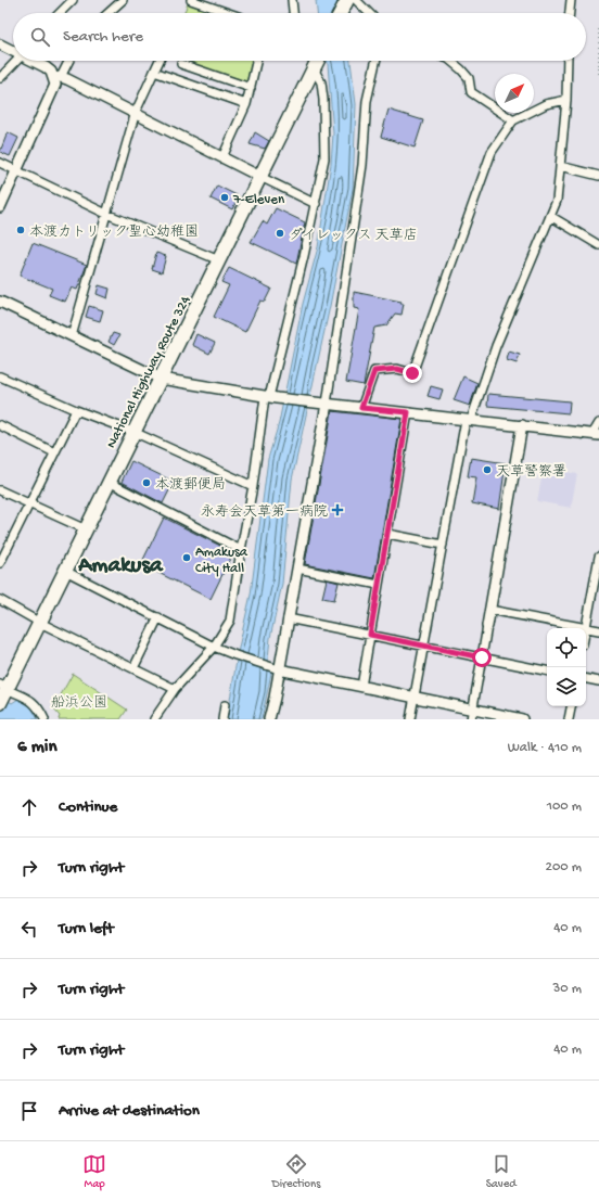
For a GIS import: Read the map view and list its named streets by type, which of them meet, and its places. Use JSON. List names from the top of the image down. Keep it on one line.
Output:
{"streets":{"highway":["National Highway Route 324"]},"districts":["Amakusa"],"parks":["船浜公園"],"places":{"other":["7-Eleven","本渡カトリック聖心幼稚園","ダイレックス 天草店","天草警察署","本渡郵便局","Amakusa City Hall"],"health":["永寿会天草第一病院"]},"north":"top right","page":{"search":"Search here","heading":["6 min","Walk · 410 m"],"list":[["Continue","100 m"],["Turn right","200 m"],["Turn left","40 m"],["Turn right","30 m"],["Turn right","40 m"],"Arrive at destination"],"nav":["Map","Directions","Saved"]}}
